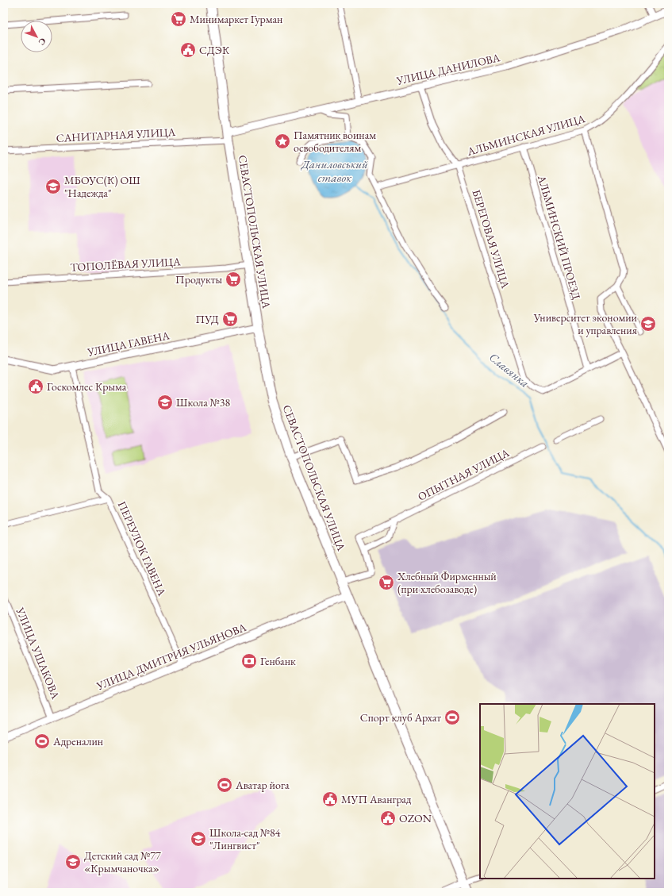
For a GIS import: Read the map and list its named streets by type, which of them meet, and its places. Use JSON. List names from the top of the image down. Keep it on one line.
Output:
{"streets":{"main road":["УЛИЦА ДАНИЛОВА","СЕВАСТОПОЛЬСКАЯ УЛИЦА","УЛИЦА ГАВЕНА","УЛИЦА ДМИТРИЯ УЛЬЯНОВА"],"street":["САНИТАРНАЯ УЛИЦА","АЛЬМИНСКАЯ УЛИЦА","АЛЬМИНСКИЙ ПРОЕЗД","БЕРЕГОВАЯ УЛИЦА","ТОПОЛЁВАЯ УЛИЦА","ОПЫТНАЯ УЛИЦА","ПЕРЕУЛОК ГАВЕНА","УЛИЦА УШАКОВА"]},"crossings":[["УЛИЦА ДАНИЛОВА","САНИТАРНАЯ УЛИЦА"],["УЛИЦА ДАНИЛОВА","СЕВАСТОПОЛЬСКАЯ УЛИЦА"],["УЛИЦА ДАНИЛОВА","БЕРЕГОВАЯ УЛИЦА"],["САНИТАРНАЯ УЛИЦА","СЕВАСТОПОЛЬСКАЯ УЛИЦА"],["АЛЬМИНСКАЯ УЛИЦА","АЛЬМИНСКИЙ ПРОЕЗД"],["АЛЬМИНСКАЯ УЛИЦА","БЕРЕГОВАЯ УЛИЦА"],["СЕВАСТОПОЛЬСКАЯ УЛИЦА","ТОПОЛЁВАЯ УЛИЦА"],["СЕВАСТОПОЛЬСКАЯ УЛИЦА","УЛИЦА ГАВЕНА"],["СЕВАСТОПОЛЬСКАЯ УЛИЦА","ОПЫТНАЯ УЛИЦА"],["СЕВАСТОПОЛЬСКАЯ УЛИЦА","УЛИЦА ДМИТРИЯ УЛЬЯНОВА"],["АЛЬМИНСКИЙ ПРОЕЗД","БЕРЕГОВАЯ УЛИЦА"],["УЛИЦА ГАВЕНА","ПЕРЕУЛОК ГАВЕНА"],["ПЕРЕУЛОК ГАВЕНА","УЛИЦА ДМИТРИЯ УЛЬЯНОВА"],["УЛИЦА УШАКОВА","УЛИЦА ДМИТРИЯ УЛЬЯНОВА"]],"water":["Даниловський ставок","Славянка"],"places":{"supermarket":["Минимаркет Гурман","Продукты","ПУД","Хлебный Фирменный (при хлебозаводе)"],"public building":["СДЭК","Госкомлес Крыма","МУП Аванград","OZON"],"place":["Памятник воинам освободителям"],"school or university":["МБОУС(К) ОШ \"Надежда\"","Университет экономии и управления","Школа №38","Школа-сад №84 \"Лингвист\"","Детский сад №77 «Крымчаночка»"],"bank":["Генбанк"],"sports":["Спорт клуб Архат","Адреналин","Аватар йога"]},"north":"bottom right"}
